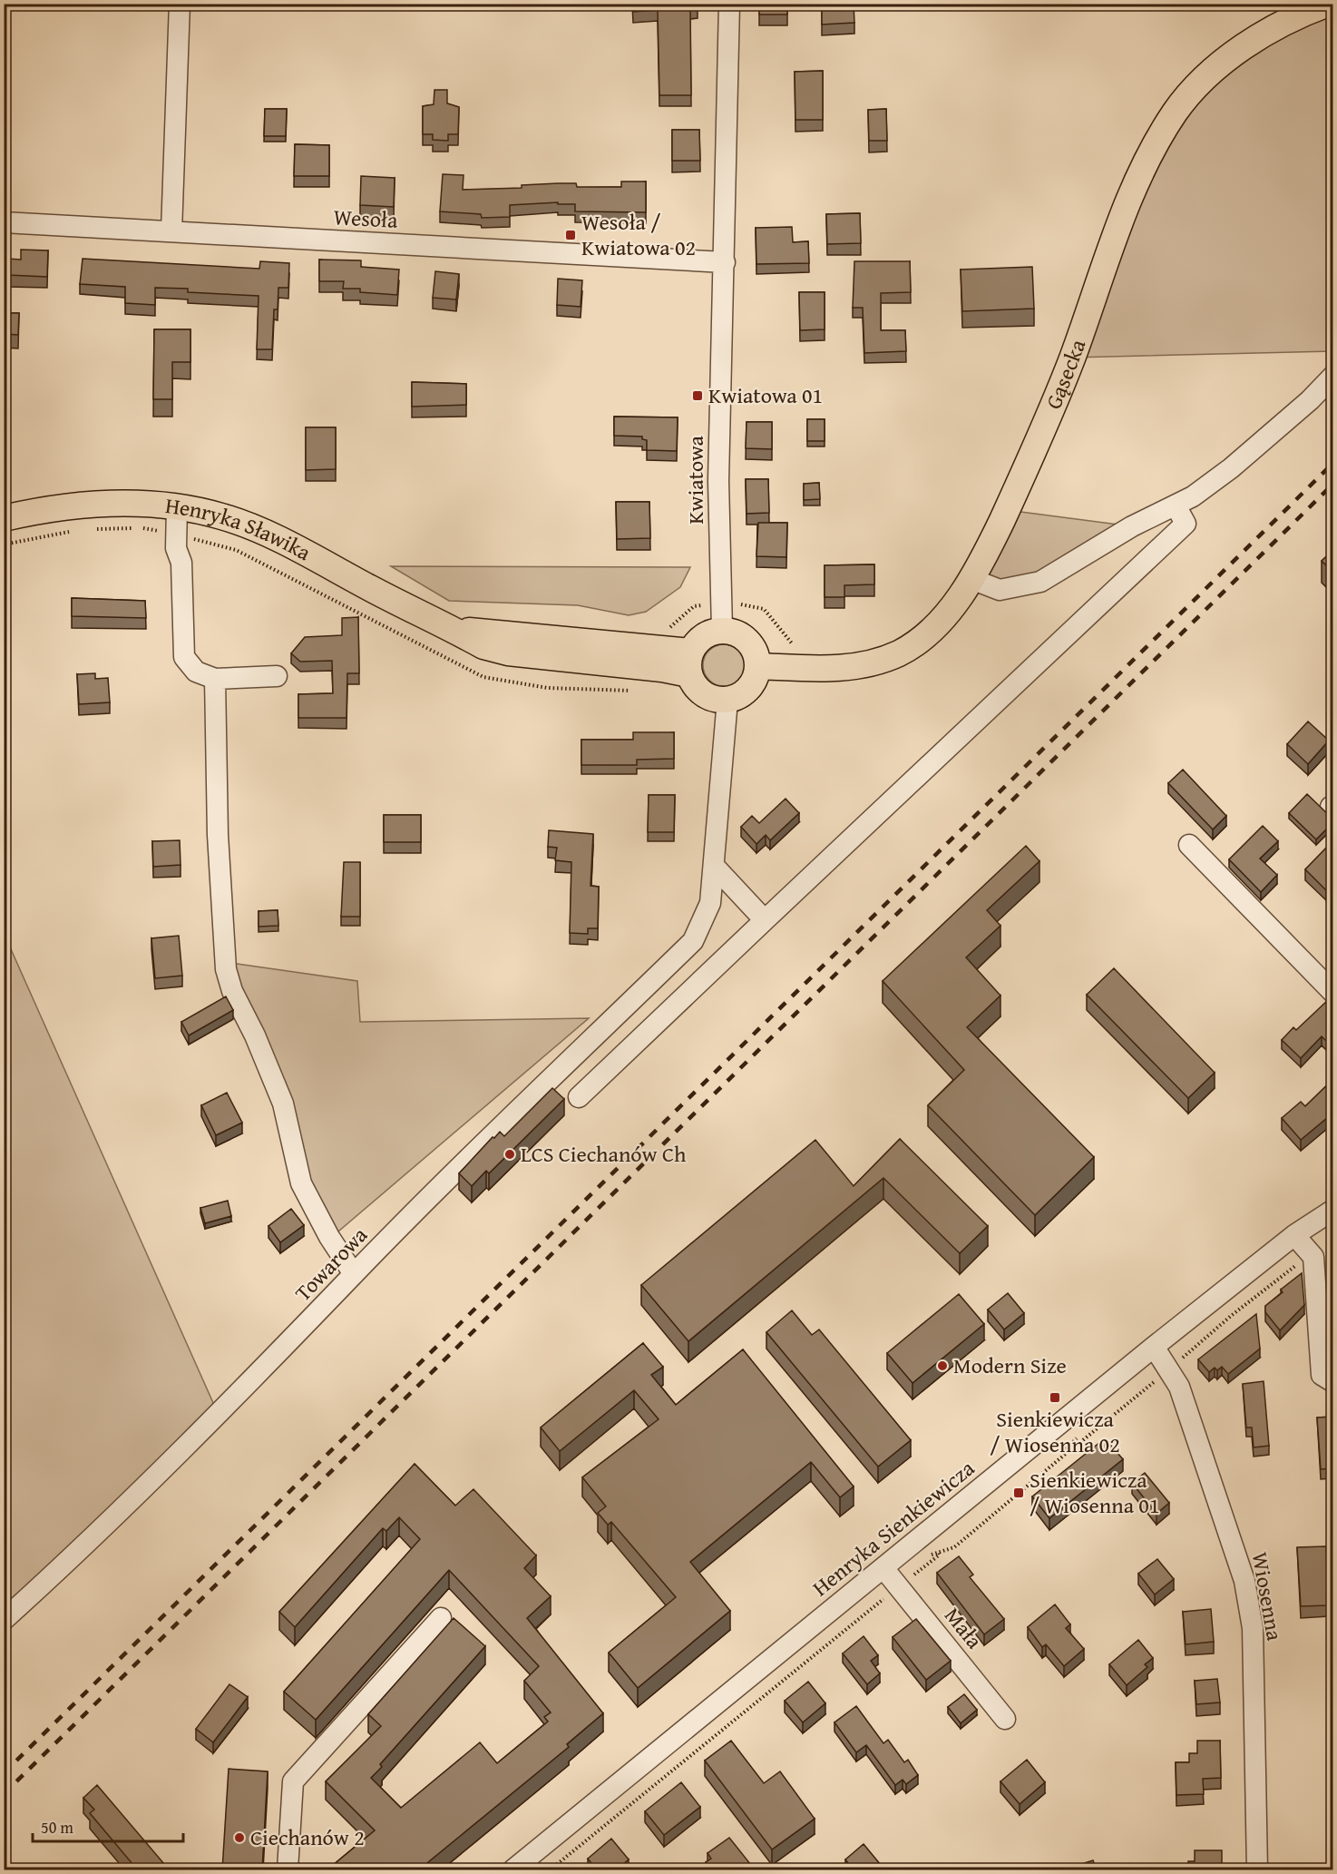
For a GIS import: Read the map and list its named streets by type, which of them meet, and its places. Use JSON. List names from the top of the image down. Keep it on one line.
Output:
{"streets":{"main road":["Gąsecka","Henryka Sławika"],"street":["Wesoła","Kwiatowa","Towarowa","Henryka Sienkiewicza","Wiosenna","Mała"]},"crossings":[["Wesoła","Kwiatowa"],["Gąsecka","Kwiatowa"],["Gąsecka","Henryka Sławika"],["Kwiatowa","Henryka Sławika"],["Henryka Sienkiewicza","Wiosenna"],["Henryka Sienkiewicza","Mała"]],"places":{"transit":["Wesoła / Kwiatowa 02","Kwiatowa 01","Sienkiewicza / Wiosenna 02","Sienkiewicza / Wiosenna 01"],"other":["LCS Ciechanów Ch","Modern Size","Ciechanów 2"]},"scale_bar":"50 m"}
